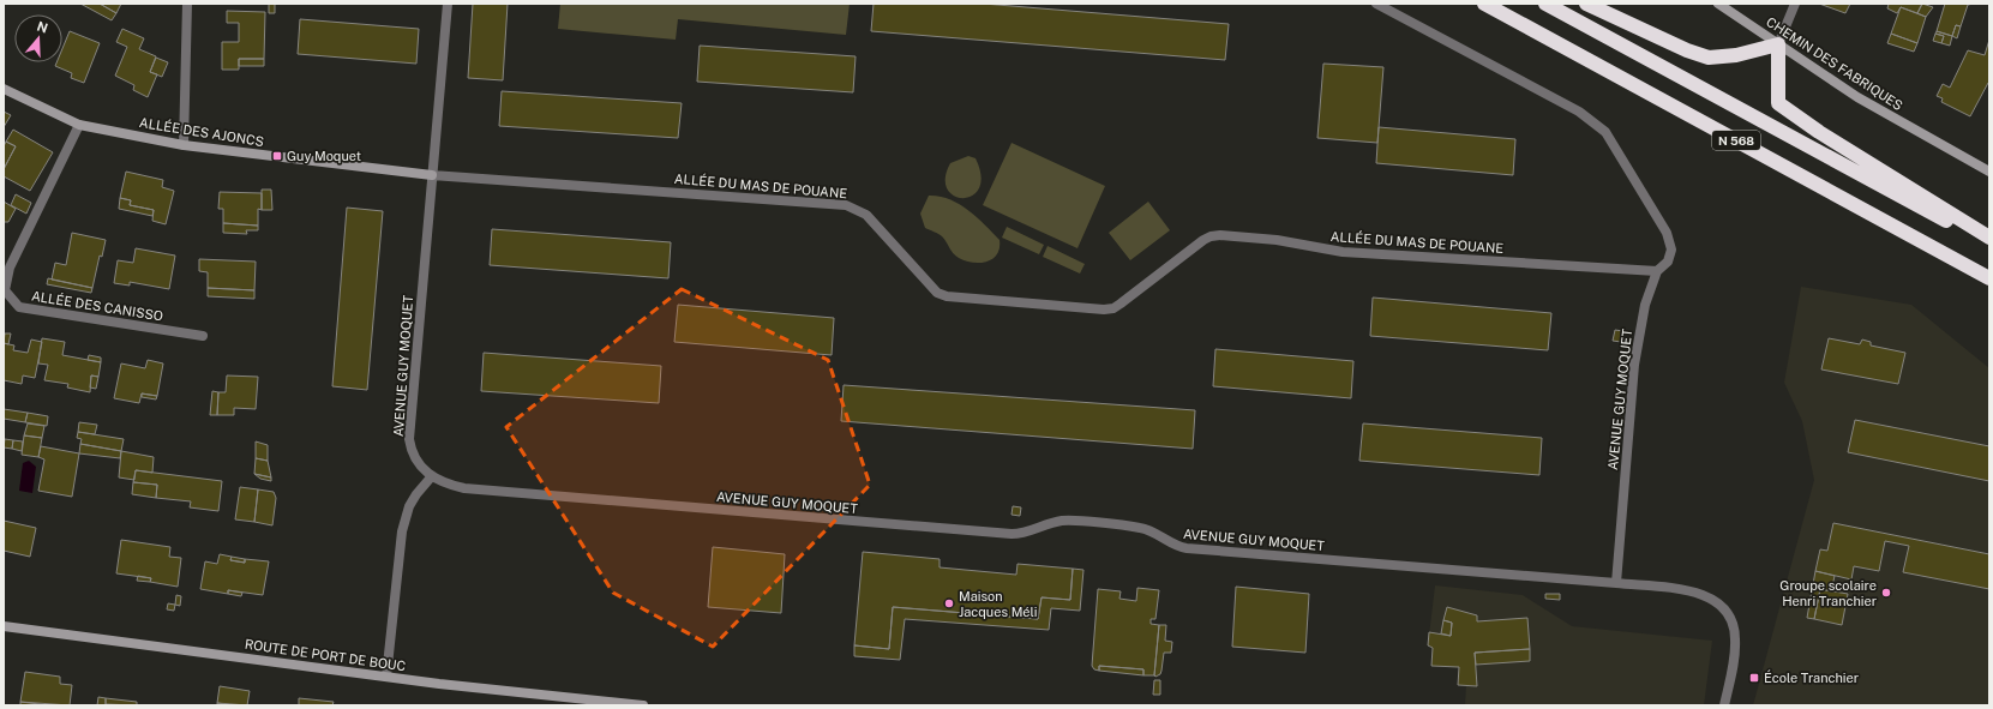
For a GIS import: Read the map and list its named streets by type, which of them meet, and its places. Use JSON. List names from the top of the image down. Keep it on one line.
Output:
{"streets":{"highway":["N 568"],"street":["CHEMIN DES FABRIQUES","ALLÉE DES AJONCS","ALLÉE DU MAS DE POUANE","ALLÉE DES CANISSO","AVENUE GUY MOQUET","ROUTE DE PORT DE BOUC"]},"crossings":[["ALLÉE DES AJONCS","ALLÉE DU MAS DE POUANE"],["ALLÉE DES AJONCS","ALLÉE DES CANISSO"],["ALLÉE DES AJONCS","AVENUE GUY MOQUET"],["ALLÉE DU MAS DE POUANE","AVENUE GUY MOQUET"]],"places":{"transit":["Guy Moquet","École Tranchier"],"other":["Groupe scolaire Henri Tranchier","Maison Jacques Méli"]},"north":"top"}
